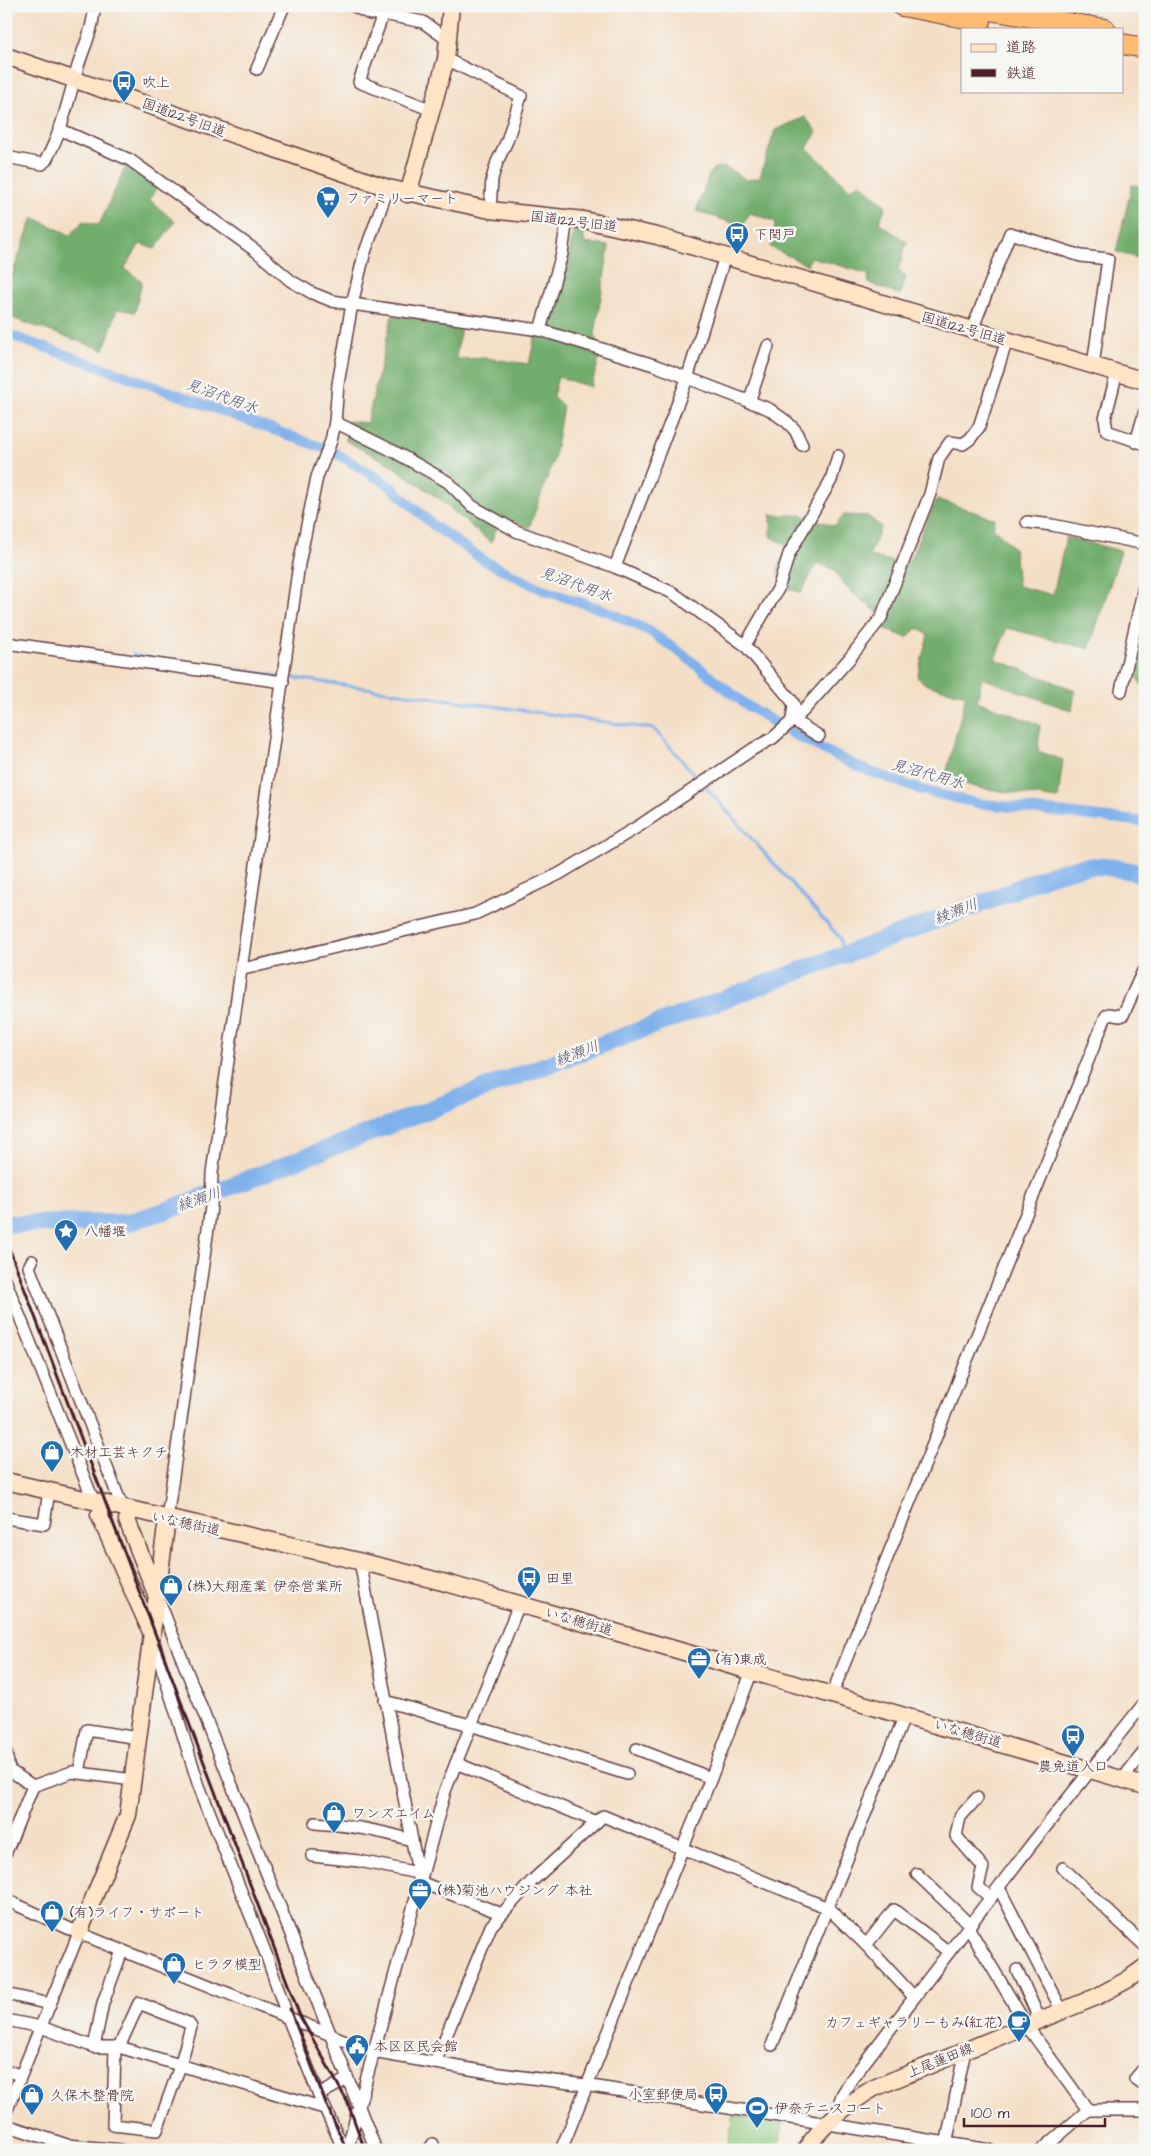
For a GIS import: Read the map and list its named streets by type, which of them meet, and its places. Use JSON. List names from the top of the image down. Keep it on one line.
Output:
{"streets":{"street":["国道122号旧道","いな穂街道","上尾蓮田線"]},"water":["見沼代用水","綾瀬川"],"places":{"bus stop":["吹上","下閏戸","田里","農免道入口","小室郵便局"],"supermarket":["ファミリーマート"],"place":["八幡堰"],"shop":["木材工芸キクチ","(株)大翔産業 伊奈営業所","ワンズエイム","(有)ライフ・サポート","ヒラタ模型","久保木整骨院"],"office":["(有)東成","(株)菊池ハウジング 本社"],"cafe":["カフェギャラリーもみ(紅花)"],"public building":["本区区民会館"],"sports":["伊奈テニスコート"]},"legend":["道路","鉄道"],"scale_bar":"100 m"}
